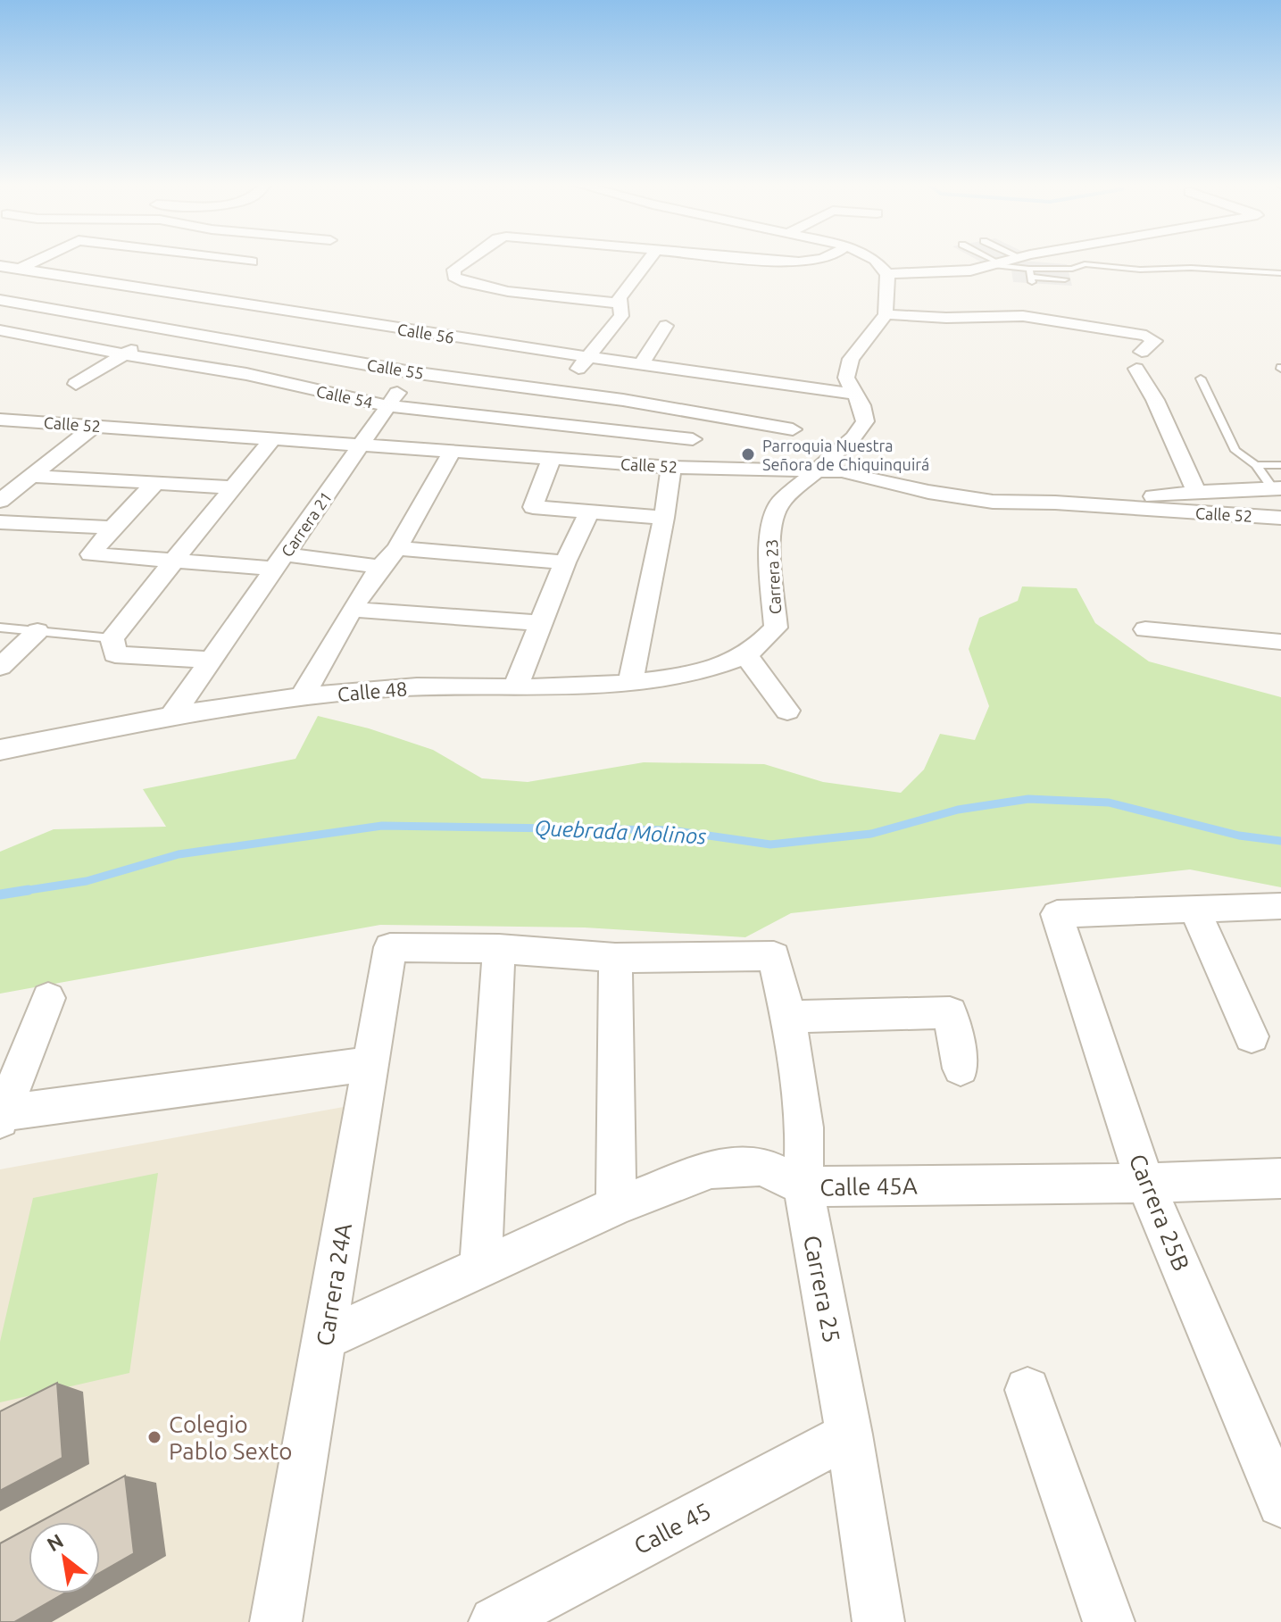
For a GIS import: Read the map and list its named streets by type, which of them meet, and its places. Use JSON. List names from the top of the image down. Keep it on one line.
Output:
{"streets":{"street":["Calle 56","Calle 55","Calle 54","Calle 52","Carrera 21","Carrera 23","Calle 48","Calle 45A","Carrera 25B","Carrera 24A","Carrera 25","Calle 45"]},"crossings":[["Calle 56","Carrera 21"],["Calle 56","Carrera 23"],["Calle 55","Carrera 21"],["Calle 54","Carrera 21"],["Calle 52","Carrera 21"],["Calle 52","Carrera 23"],["Carrera 21","Calle 48"],["Carrera 23","Calle 48"],["Calle 45A","Carrera 25B"],["Calle 45A","Carrera 24A"],["Calle 45A","Carrera 25"],["Carrera 25","Calle 45"]],"water":["Quebrada Molinos"],"places":["Parroquia Nuestra Señora de Chiquinquirá","Colegio Pablo Sexto"],"north":"top left"}
